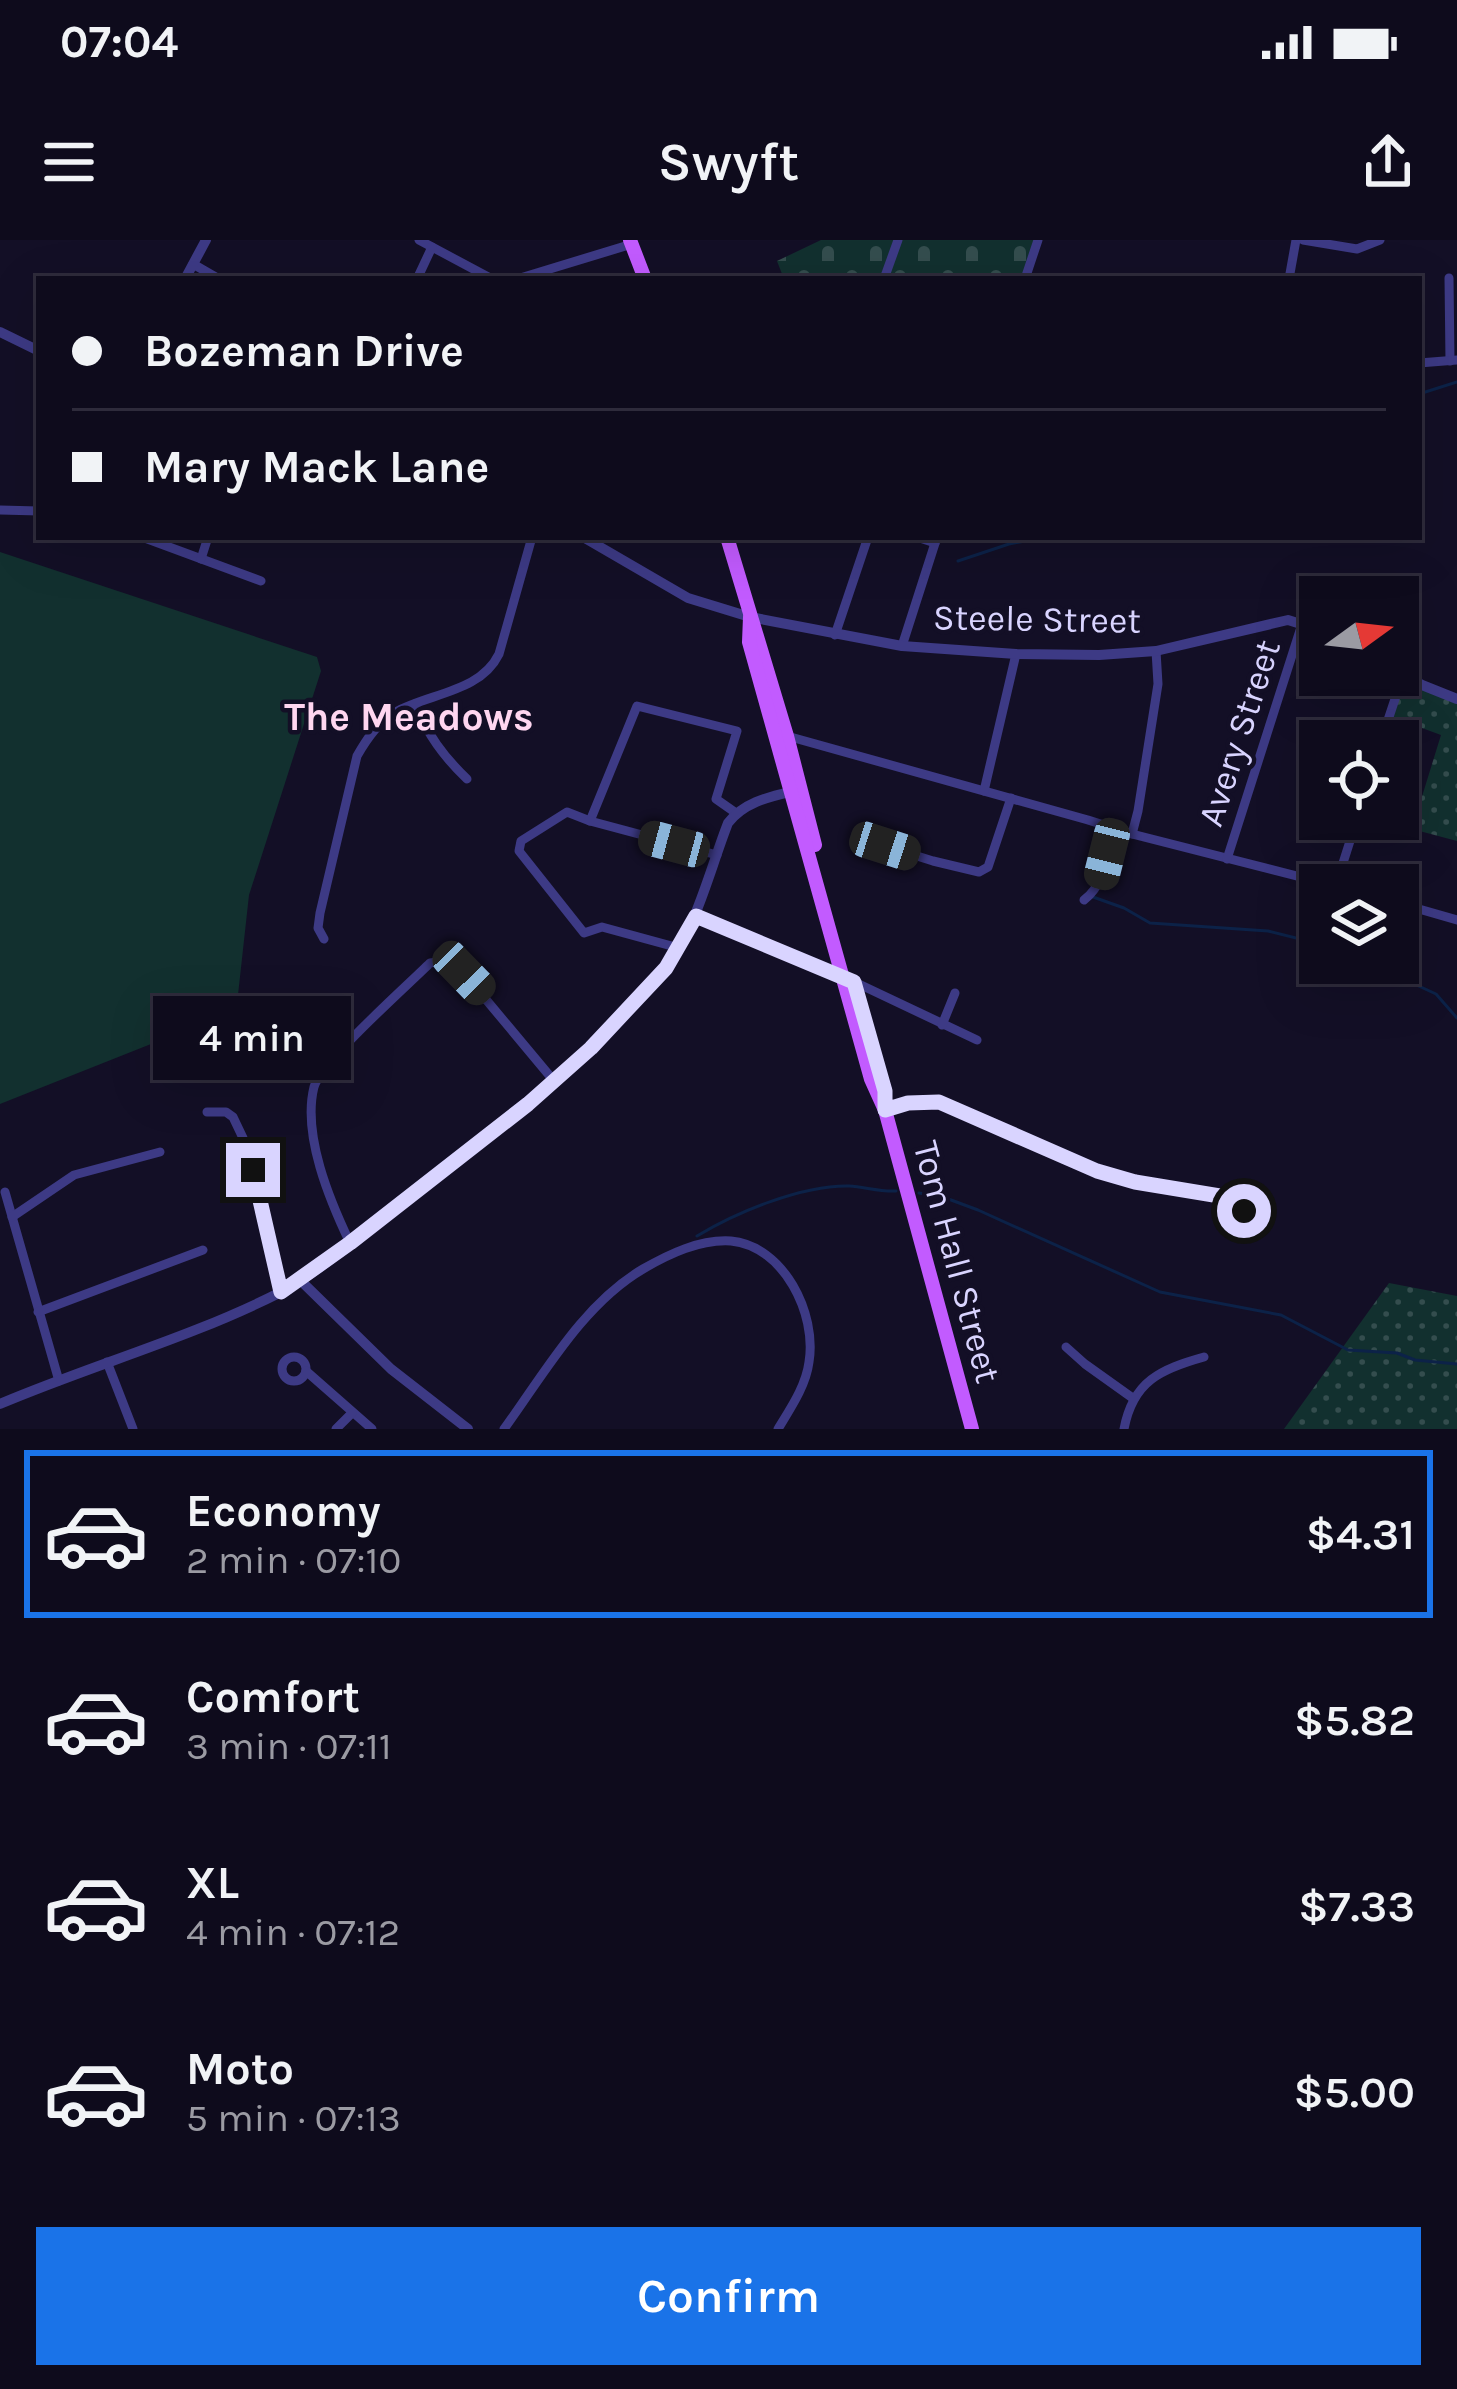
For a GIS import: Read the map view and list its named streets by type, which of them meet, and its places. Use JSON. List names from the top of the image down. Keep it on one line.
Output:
{"streets":{"main road":["Tom Hall Street"],"street":["Steele Street","Avery Street"]},"crossings":[["Steele Street","Tom Hall Street"]],"districts":["The Meadows"],"north":"right","page":{"status":"07:04","header":"Swyft","banner":["Bozeman Drive","Mary Mack Lane"],"bubble":"4 min","list":[{"name":"Economy","note":"2 min · 07:10","value":"$4.31"},{"name":"Comfort","note":"3 min · 07:11","value":"$5.82"},{"name":"XL","note":"4 min · 07:12","value":"$7.33"},{"name":"Moto","note":"5 min · 07:13","value":"$5.00"}],"buttons":"Confirm"}}
